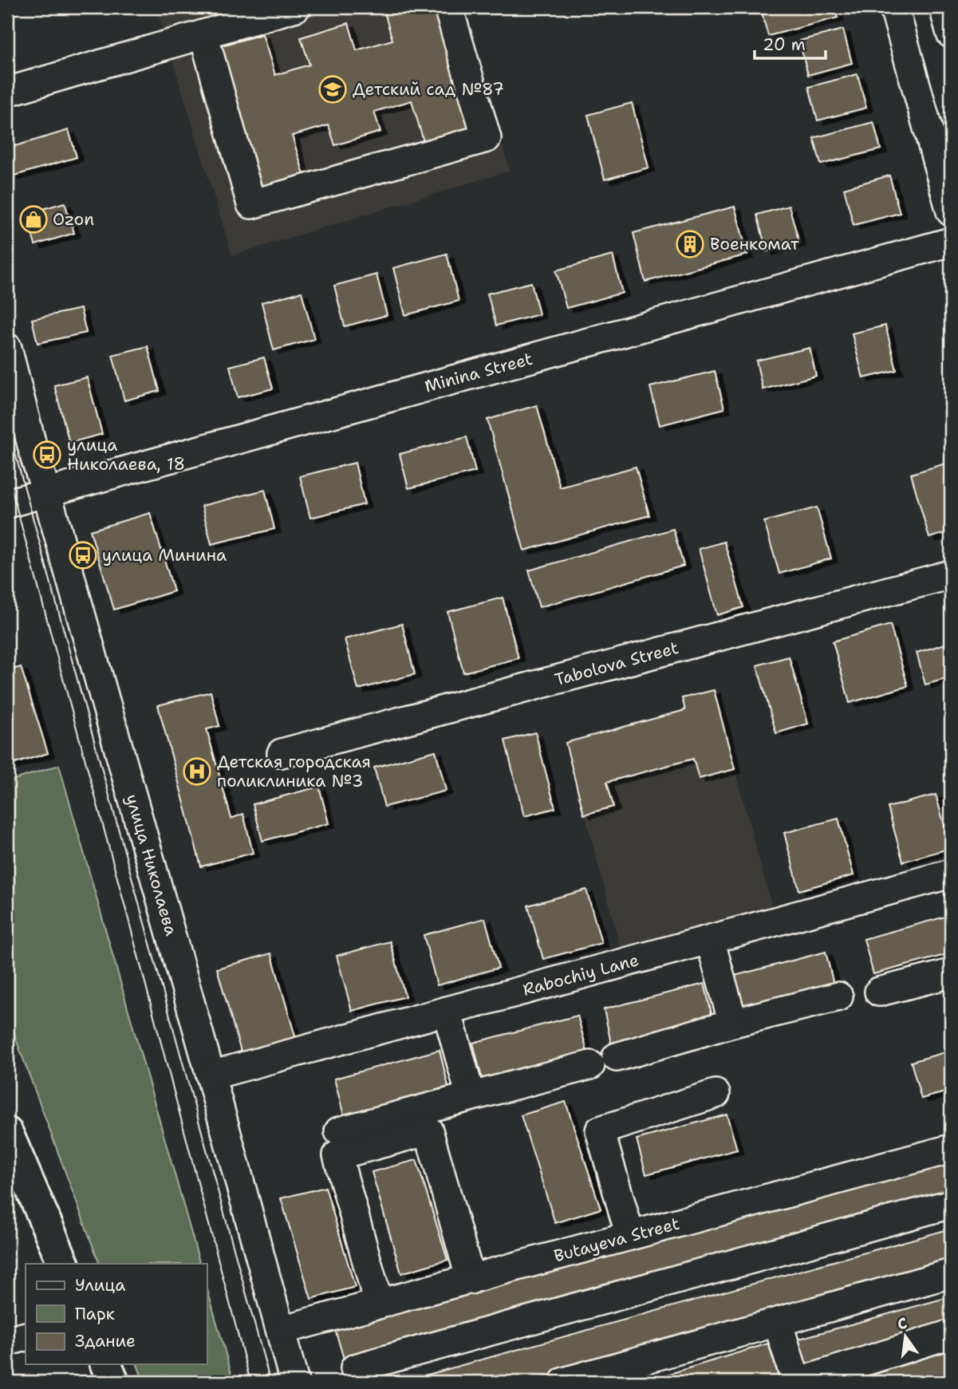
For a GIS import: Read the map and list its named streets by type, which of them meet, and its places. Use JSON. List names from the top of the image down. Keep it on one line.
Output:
{"streets":{"street":["Minina Street","Tabolova Street","улица Николаева","Rabochiy Lane","Butayeva Street"]},"crossings":[["Minina Street","улица Николаева"],["улица Николаева","Rabochiy Lane"],["улица Николаева","Butayeva Street"]],"places":{"school or university":["Детский сад №87"],"shop":["Ozon"],"building":["Военкомат"],"bus stop":["улица Николаева, 18","улица Минина"],"hospital":["Детская городская поликлиника №3"]},"legend":["Улица","Парк","Здание"],"scale_bar":"20 m","north":"top"}
